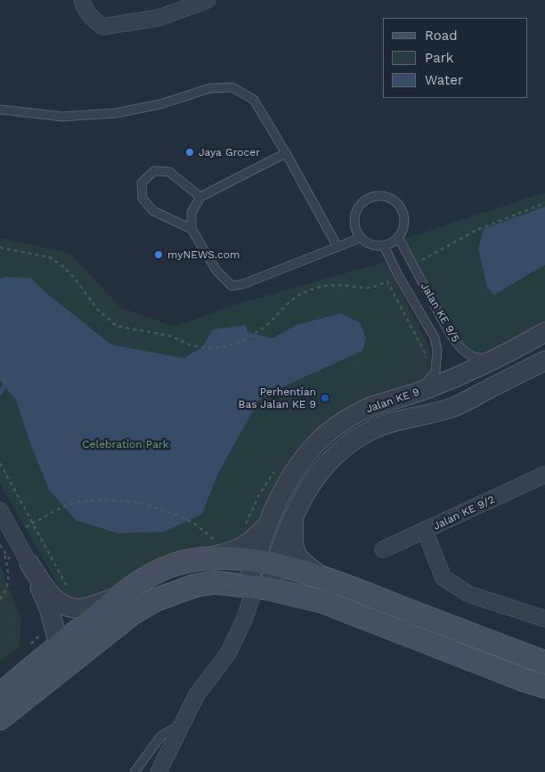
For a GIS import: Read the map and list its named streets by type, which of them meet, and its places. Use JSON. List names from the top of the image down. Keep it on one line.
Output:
{"streets":{"street":["Jalan KE 9","Jalan KE 9/2"],"lane":["Jalan KE 9/5"]},"crossings":[["Jalan KE 9/5","Jalan KE 9"]],"parks":["Celebration Park"],"places":["Jaya Grocer","myNEWS.com","Perhentian Bas Jalan KE 9"],"legend":["Road","Park","Water"]}
